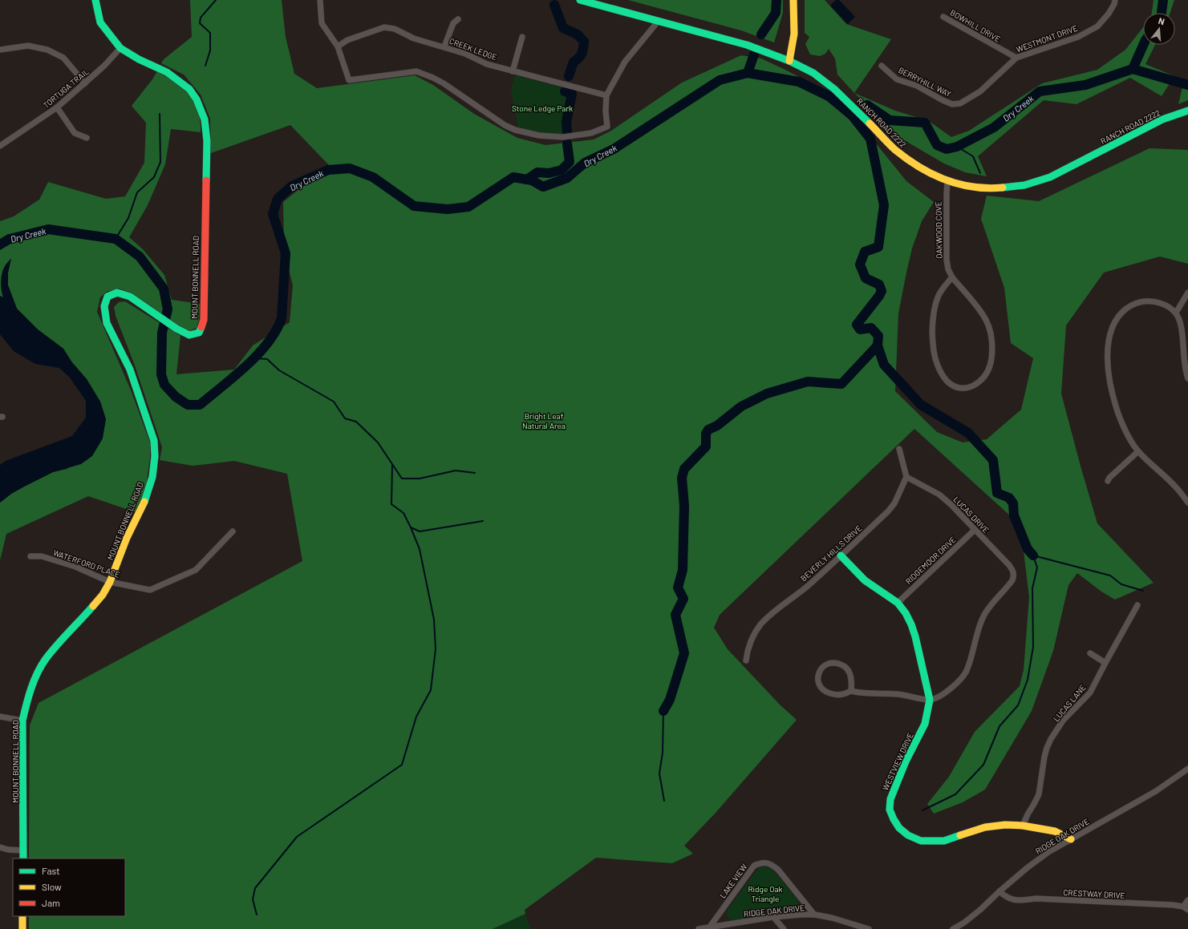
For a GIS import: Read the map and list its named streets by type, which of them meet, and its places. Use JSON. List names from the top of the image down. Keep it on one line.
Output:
{"streets":{"street":["BOWHILL DRIVE","WESTMONT DRIVE","CREEK LEDGE","BERRYHILL WAY","TORTUGA TRAIL","RANCH ROAD 2222","OAKWOOD COVE","MOUNT BONNELL ROAD","LUCAS DRIVE","BEVERLY HILLS DRIVE","RIDGEMOOR DRIVE","WATERFORD PLACE","LUCAS LANE","WESTVIEW DRIVE","RIDGE OAK DRIVE","LAKE VIEW","CRESTWAY DRIVE"]},"crossings":[["BOWHILL DRIVE","WESTMONT DRIVE"],["WESTMONT DRIVE","BERRYHILL WAY"],["TORTUGA TRAIL","MOUNT BONNELL ROAD"],["RANCH ROAD 2222","OAKWOOD COVE"],["MOUNT BONNELL ROAD","WATERFORD PLACE"],["LUCAS DRIVE","BEVERLY HILLS DRIVE"],["LUCAS DRIVE","RIDGEMOOR DRIVE"],["LUCAS DRIVE","WESTVIEW DRIVE"],["BEVERLY HILLS DRIVE","WESTVIEW DRIVE"],["RIDGEMOOR DRIVE","WESTVIEW DRIVE"],["LUCAS LANE","WESTVIEW DRIVE"],["WESTVIEW DRIVE","RIDGE OAK DRIVE"],["RIDGE OAK DRIVE","LAKE VIEW"],["RIDGE OAK DRIVE","CRESTWAY DRIVE"]],"water":["Dry Creek"],"parks":["Stone Ledge Park","Bright Leaf Natural Area","Ridge Oak Triangle"],"legend":["Fast","Slow","Jam"],"north":"top"}
